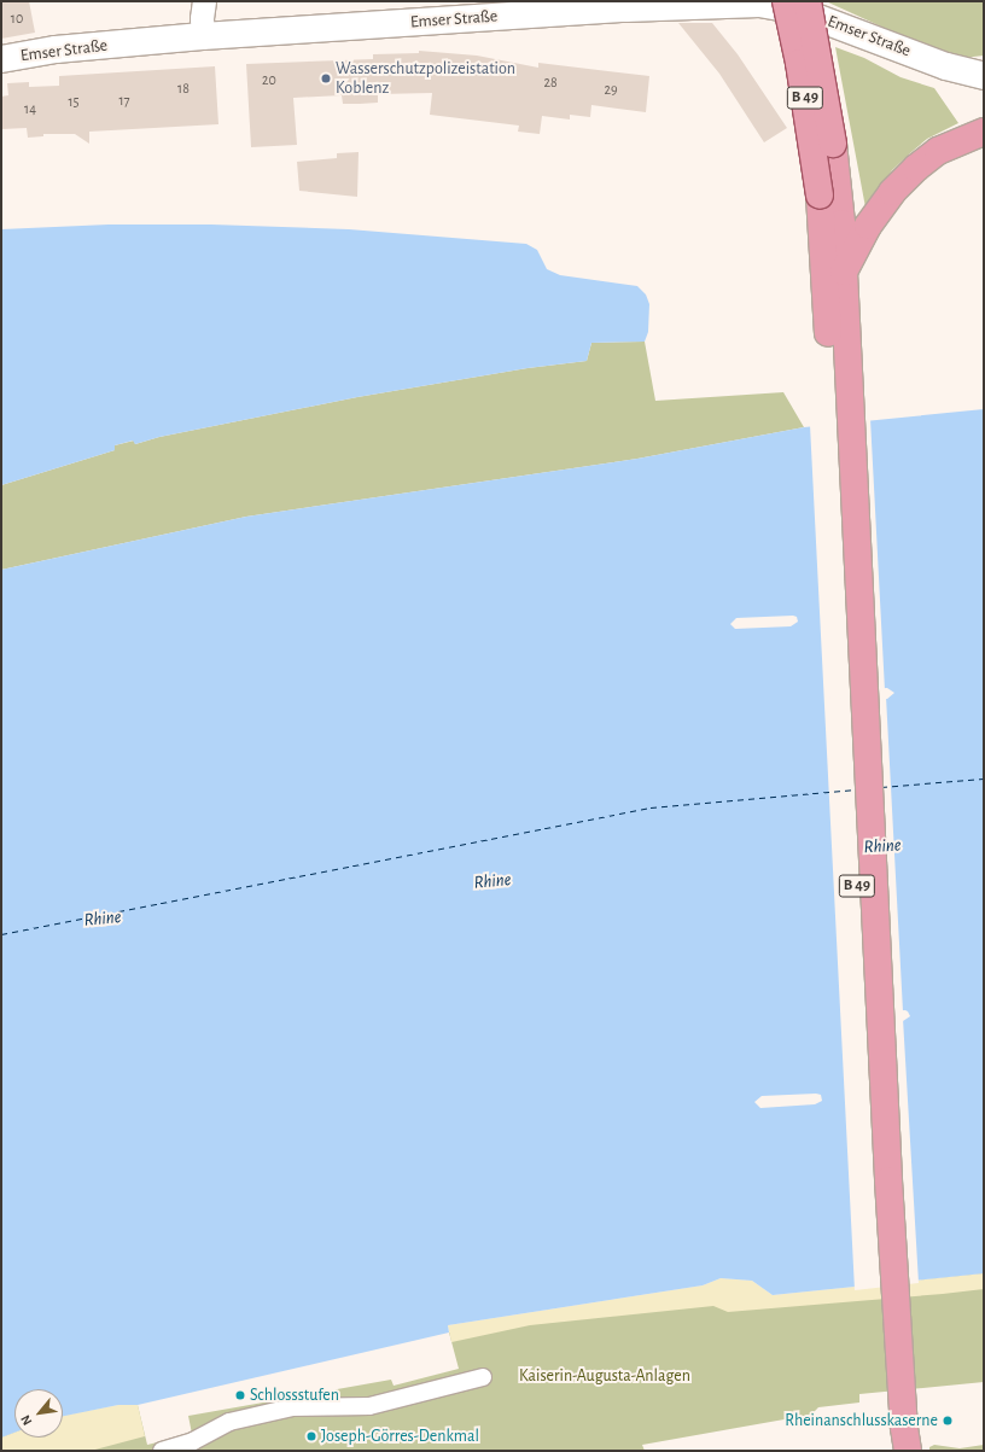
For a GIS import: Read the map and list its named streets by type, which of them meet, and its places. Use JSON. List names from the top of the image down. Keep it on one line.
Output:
{"streets":{"main road":["B 49"],"street":["Emser Straße"]},"water":["Rhine"],"parks":["Kaiserin-Augusta-Anlagen"],"places":["Wasserschutzpolizeistation Koblenz","Schlossstufen","Rheinanschlusskaserne","Joseph-Görres-Denkmal"],"house_numbers":["10","20","28","18","29","17","15","14"],"north":"bottom left"}
